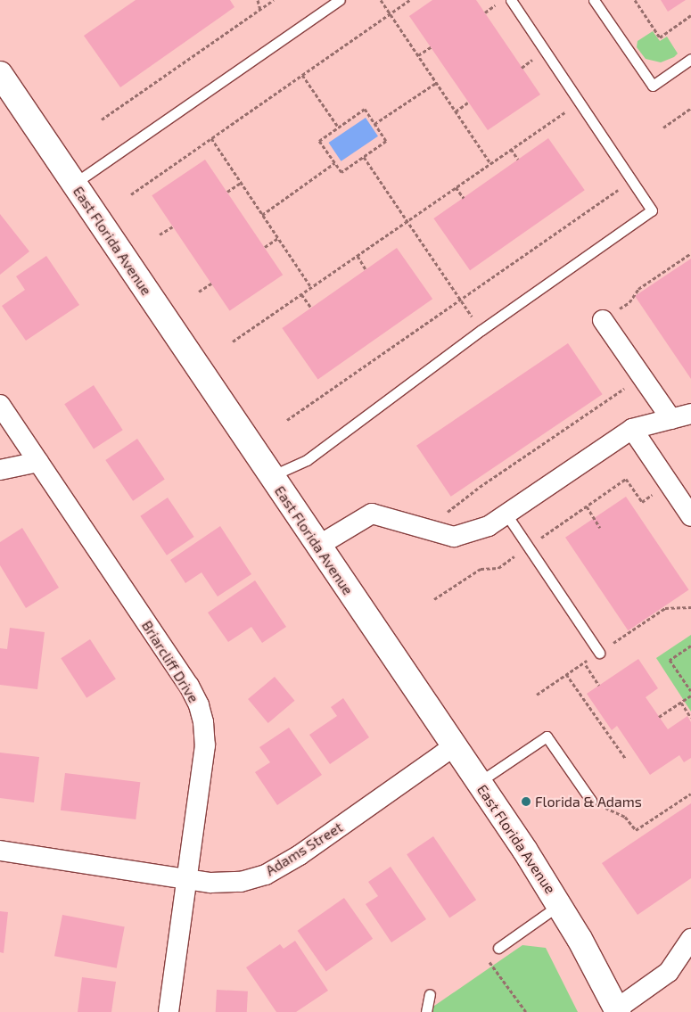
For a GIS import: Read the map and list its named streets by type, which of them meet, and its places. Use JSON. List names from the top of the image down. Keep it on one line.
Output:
{"streets":{"street":["East Florida Avenue","Briarcliff Drive","Adams Street"]},"crossings":[["East Florida Avenue","Adams Street"],["Briarcliff Drive","Adams Street"]],"places":["Florida & Adams"]}
